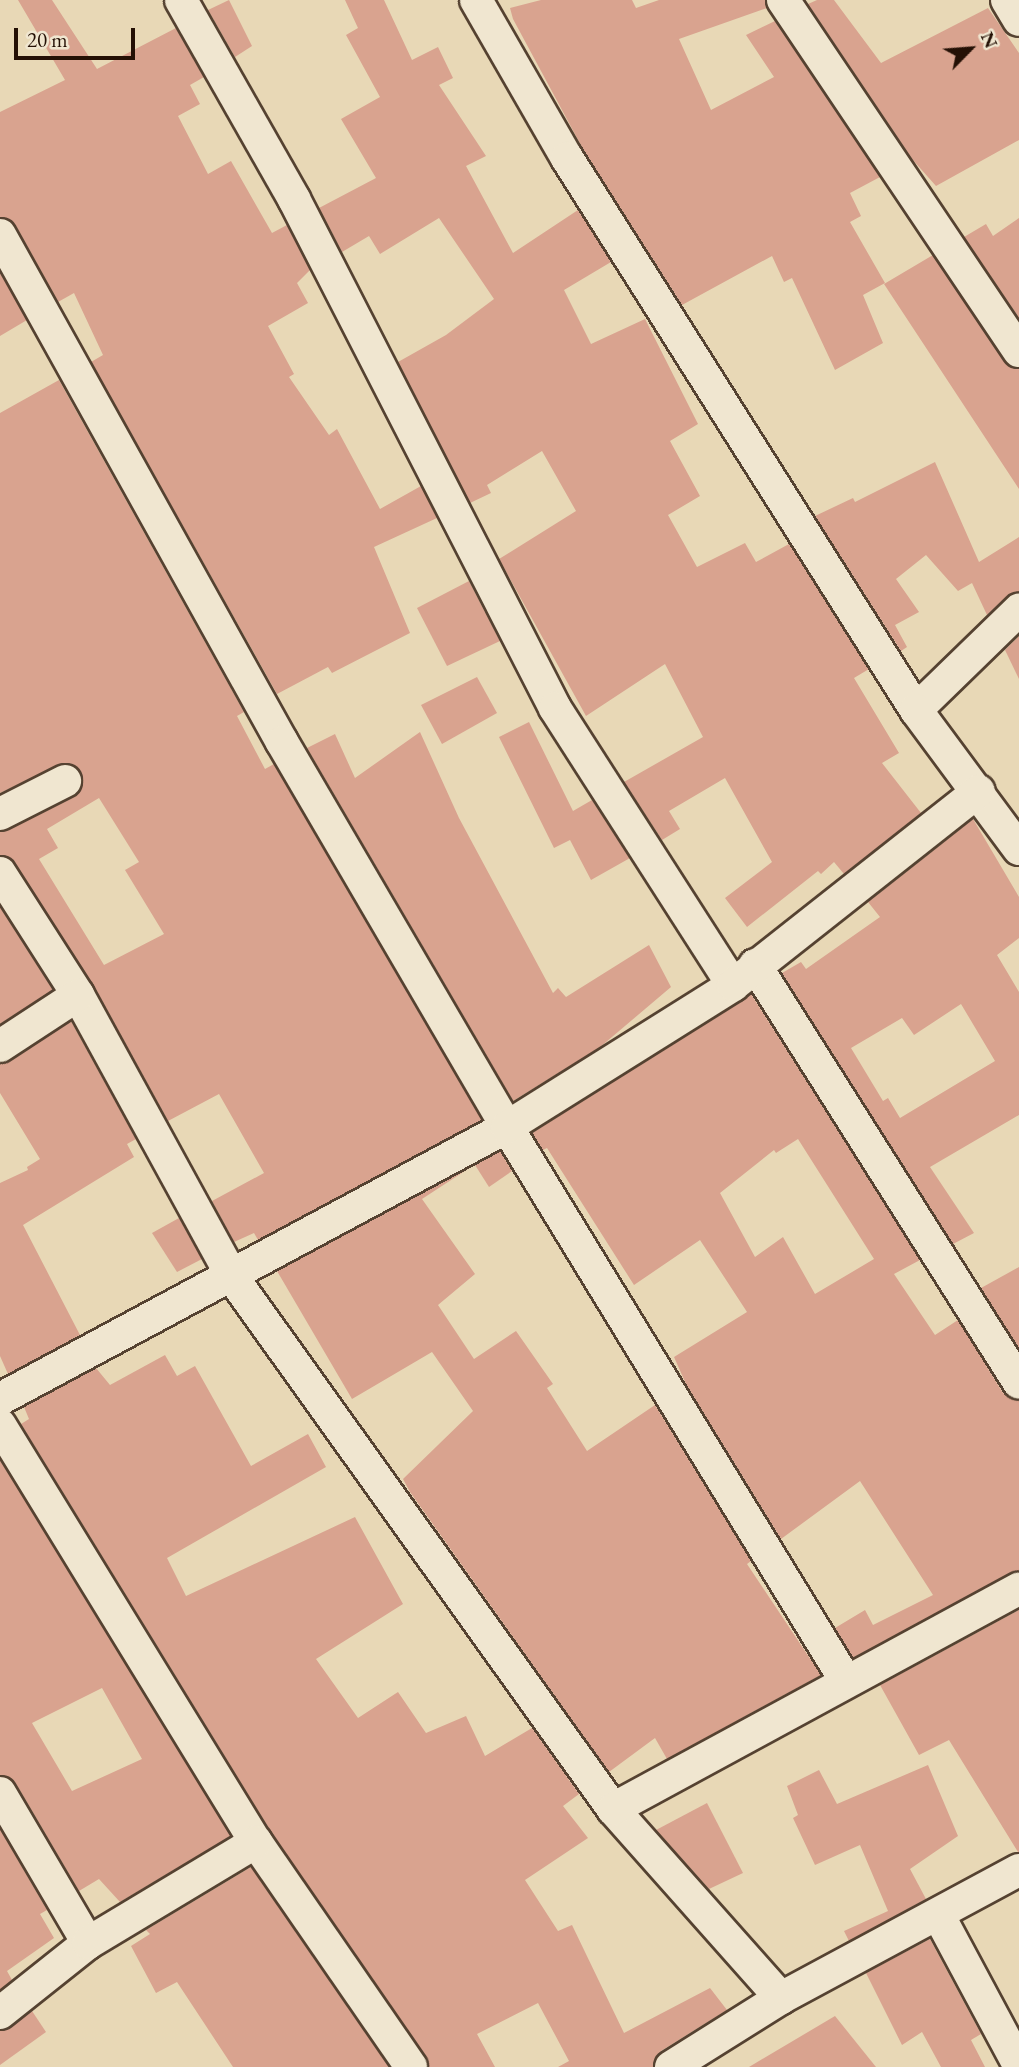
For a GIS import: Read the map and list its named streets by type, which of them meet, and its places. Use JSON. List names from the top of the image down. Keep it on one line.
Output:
{"scale_bar":"20 m","north":"top right"}
